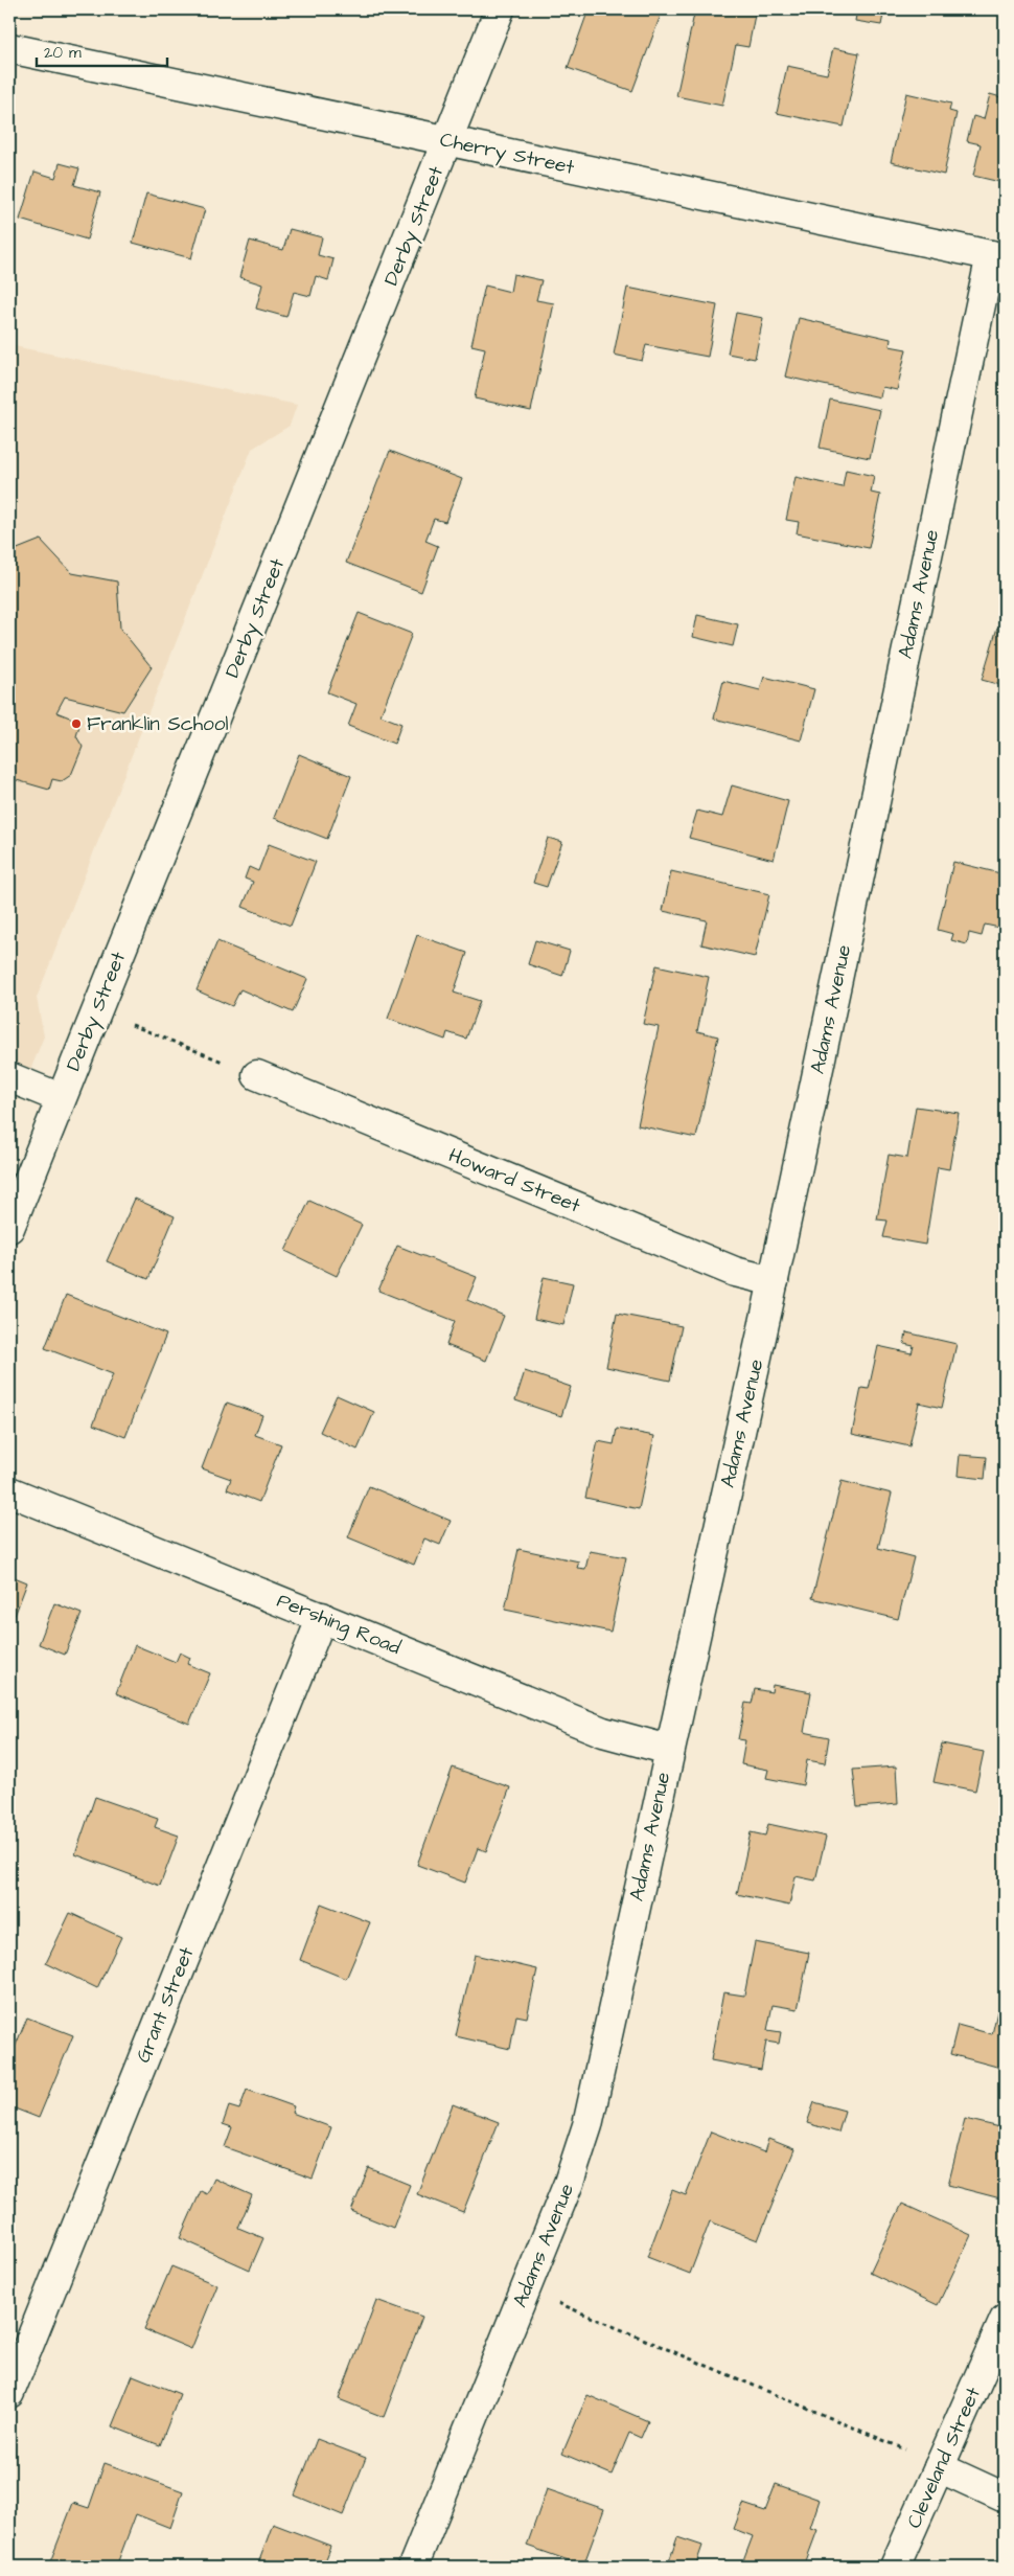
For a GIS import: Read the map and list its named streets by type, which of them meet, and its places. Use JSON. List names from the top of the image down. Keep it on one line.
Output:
{"streets":{"street":["Cherry Street","Derby Street","Adams Avenue","Howard Street","Pershing Road","Grant Street","Cleveland Street"]},"crossings":[["Cherry Street","Derby Street"],["Cherry Street","Adams Avenue"],["Adams Avenue","Howard Street"],["Adams Avenue","Pershing Road"],["Pershing Road","Grant Street"]],"places":["Franklin School"],"scale_bar":"20 m"}
